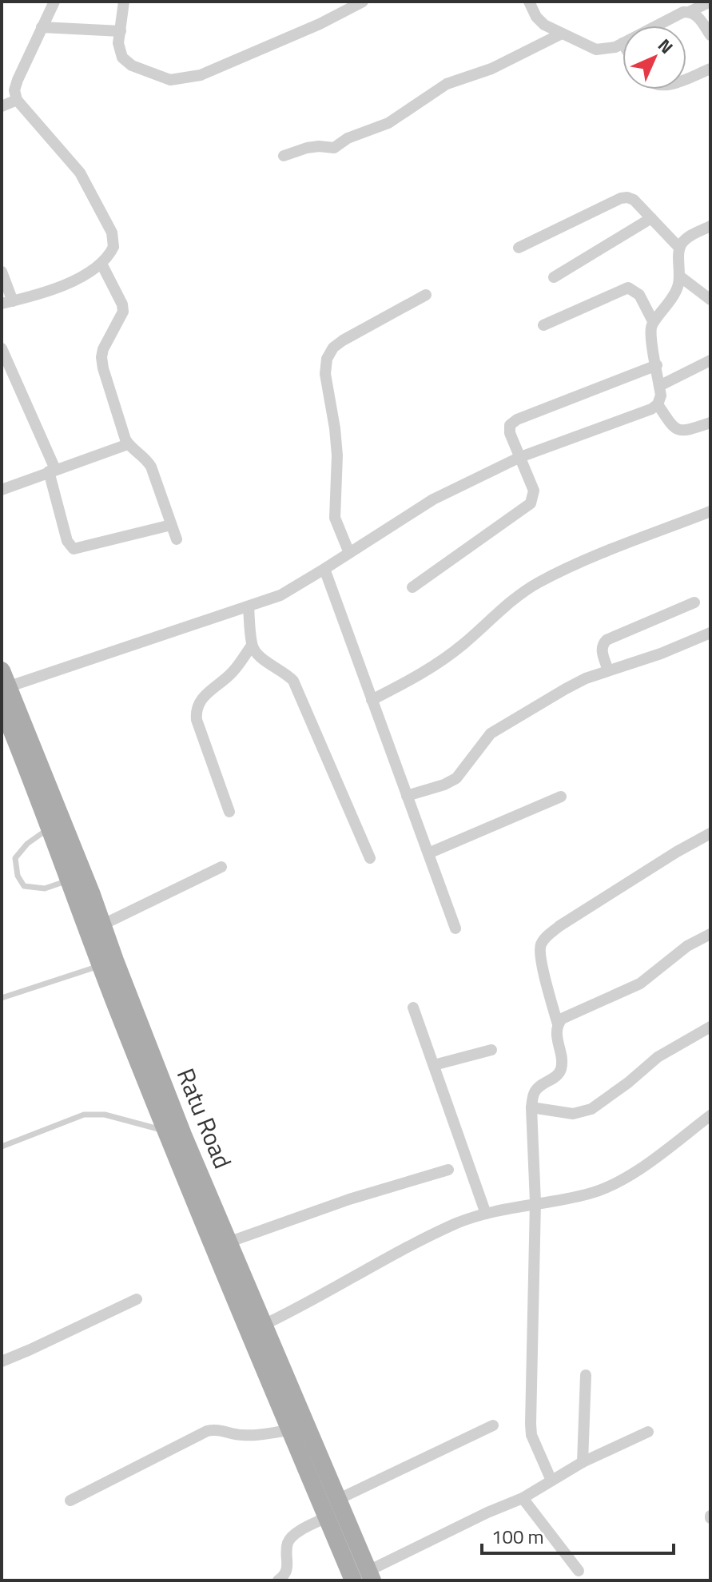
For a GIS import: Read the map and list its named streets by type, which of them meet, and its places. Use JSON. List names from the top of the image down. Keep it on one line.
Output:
{"streets":{"main road":["Ratu Road"]},"scale_bar":"100 m","north":"top right"}
